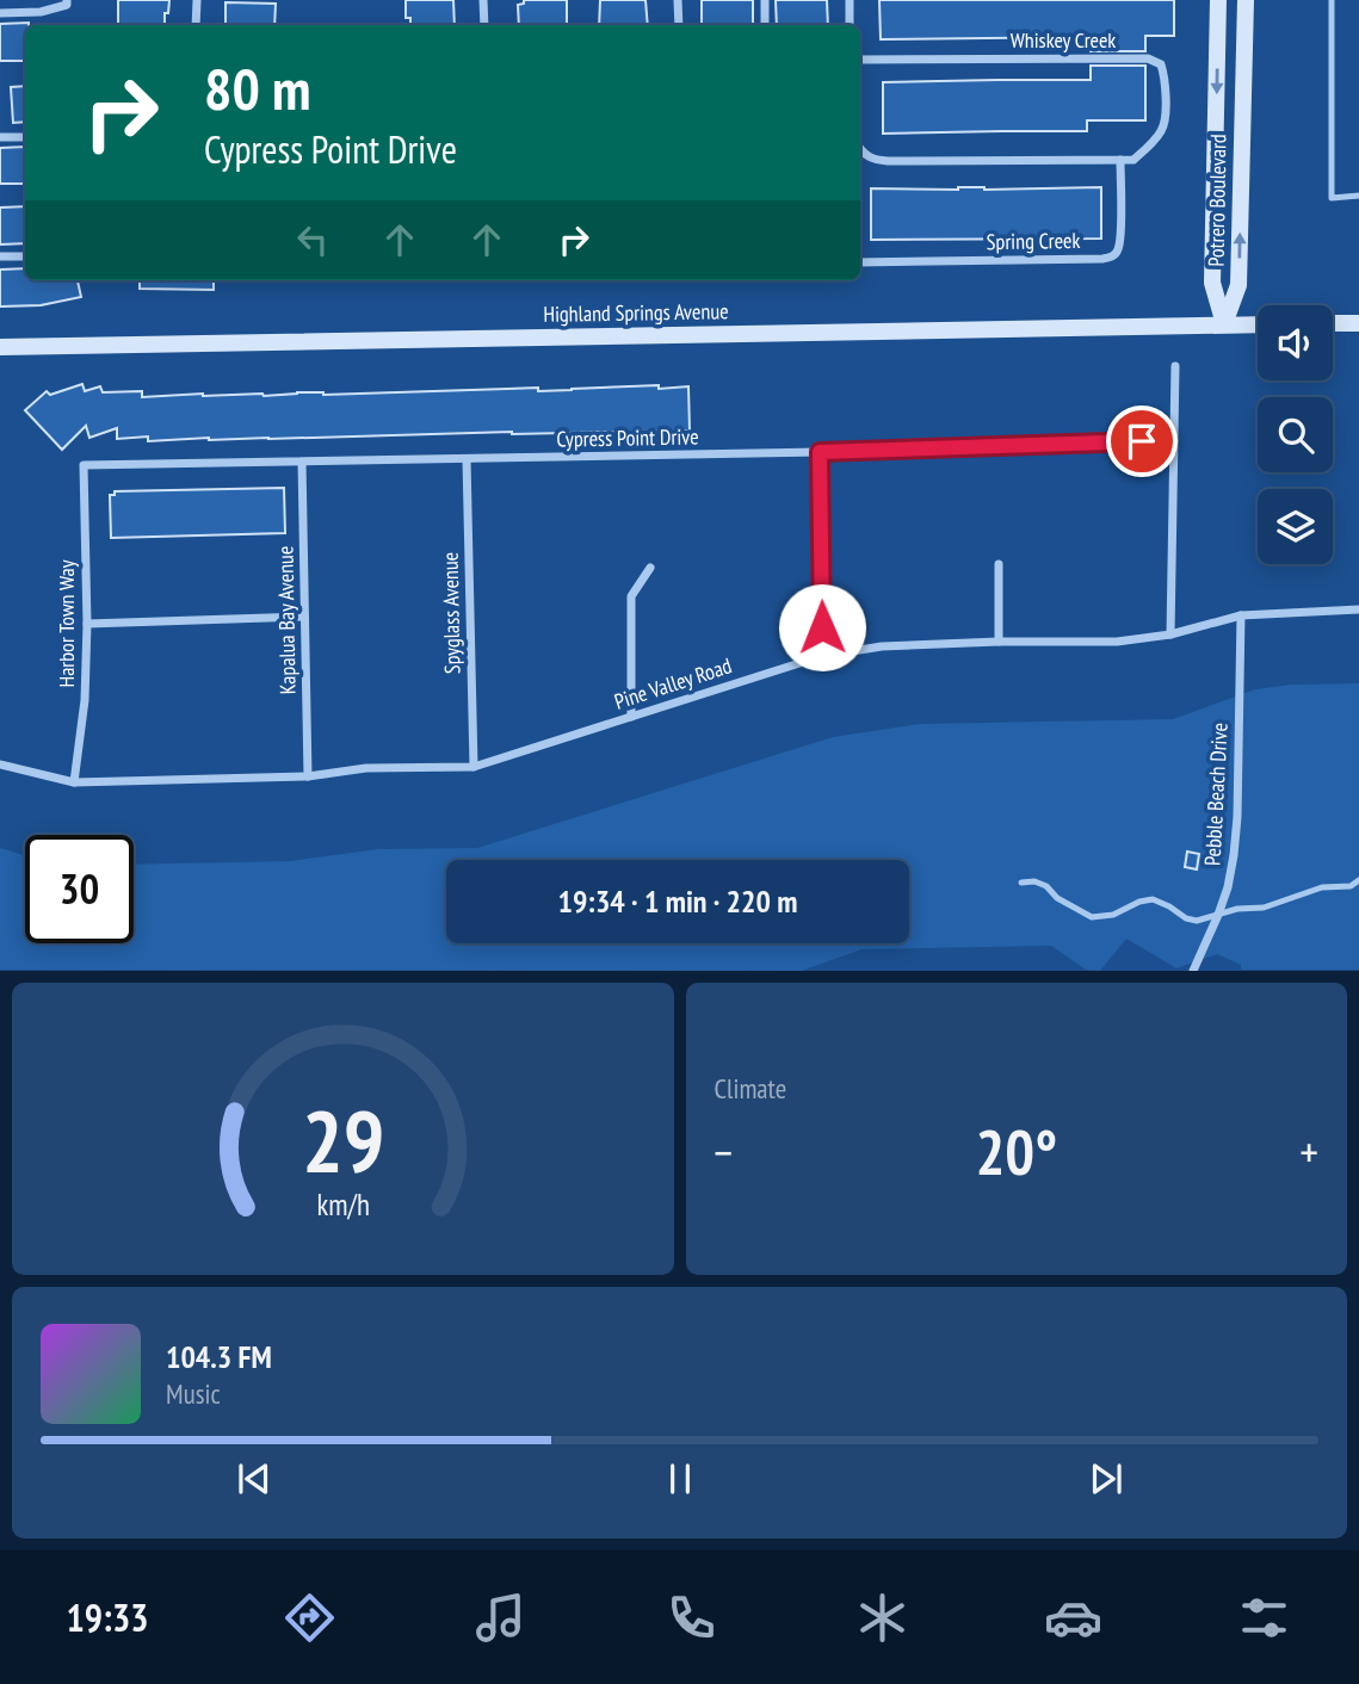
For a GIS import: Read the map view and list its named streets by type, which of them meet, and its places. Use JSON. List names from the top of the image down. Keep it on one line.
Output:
{"streets":{"street":["Whiskey Creek","Potrero Boulevard","Spring Creek","Highland Springs Avenue","Cypress Point Drive","Spyglass Avenue","Kapalua Bay Avenue","Harbor Town Way","Pine Valley Road","Pebble Beach Drive"]},"crossings":[["Whiskey Creek","Spring Creek"],["Potrero Boulevard","Highland Springs Avenue"],["Cypress Point Drive","Spyglass Avenue"],["Cypress Point Drive","Kapalua Bay Avenue"],["Cypress Point Drive","Harbor Town Way"],["Spyglass Avenue","Pine Valley Road"],["Kapalua Bay Avenue","Pine Valley Road"],["Harbor Town Way","Pine Valley Road"],["Pine Valley Road","Pebble Beach Drive"]],"page":{"turn":["80 m","Cypress Point Drive"],"limit":"30","trip":"19:34 · 1 min · 220 m","tile":"Climate","heat":["−","20°","+"],"song":["104.3 FM","Music"],"tabs":"19:33","gauge":["29","km/h"]}}
